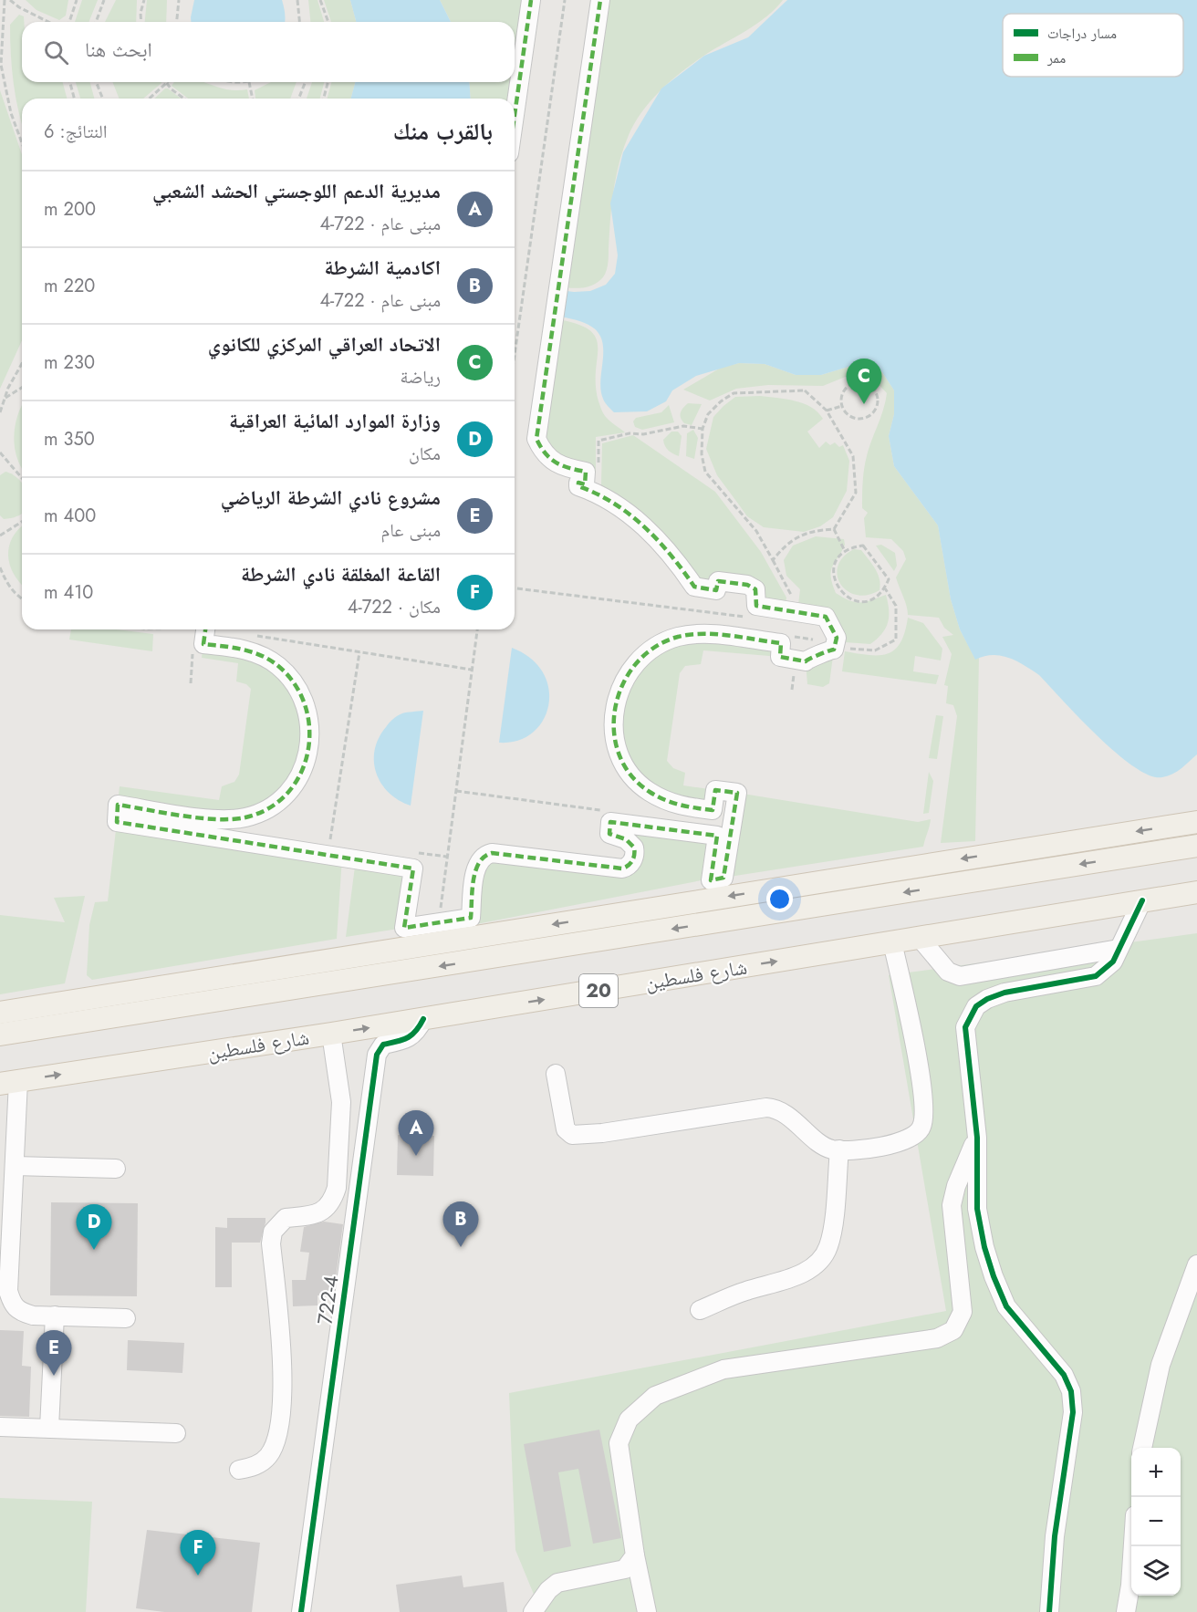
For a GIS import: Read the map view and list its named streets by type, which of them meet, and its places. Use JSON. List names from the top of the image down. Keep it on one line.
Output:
{"streets":{"main road":["شارع فلسطين","20"],"street":["722-4"]},"crossings":[["شارع فلسطين","722-4"]],"legend":["مسار دراجات","ممر"],"page":{"search":"ابحث هنا","heading":["بالقرب منك","النتائج: 6"],"list":[{"mark":"A","name":"مديرية الدعم اللوجستي الحشد الشعبي","note":"مبنى عام · 722-4","value":"200 m"},{"mark":"B","name":"اكادمية الشرطة","note":"مبنى عام · 722-4","value":"220 m"},{"mark":"C","name":"الاتحاد العراقي المركزي للكانوي","note":"رياضة","value":"230 m"},{"mark":"D","name":"وزارة الموارد المائية العراقية","note":"مكان","value":"350 m"},{"mark":"E","name":"مشروع نادي الشرطة الرياضي","note":"مبنى عام","value":"400 m"},{"mark":"F","name":"القاعة المغلقة نادي الشرطة","note":"مكان · 722-4","value":"410 m"}],"pins":["C","A","B","D","E","F"],"map_buttons":["+","−"]}}
